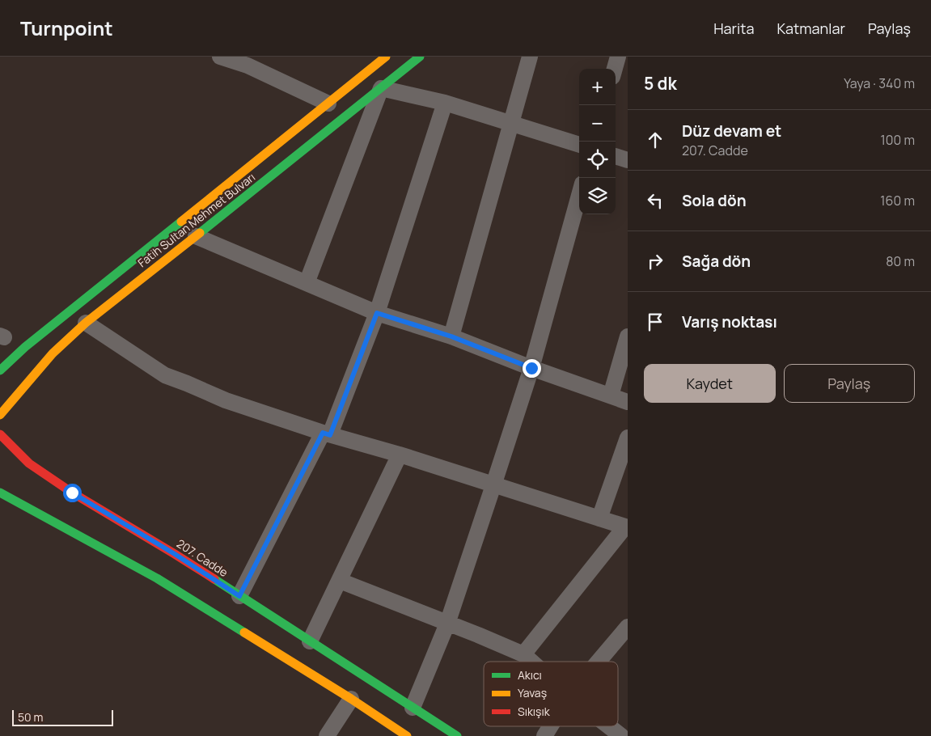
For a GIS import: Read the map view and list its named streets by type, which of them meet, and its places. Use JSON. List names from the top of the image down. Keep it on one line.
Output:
{"streets":{"street":["Fatih Sultan Mehmet Bulvarı","207. Cadde"]},"legend":["Akıcı","Yavaş","Sıkışık"],"scale_bar":"50 m","page":{"header":"Turnpoint","nav":["Harita","Katmanlar","Paylaş"],"heading":["5 dk","Yaya · 340 m"],"map_buttons":["+","−"],"list":[["Düz devam et","207. Cadde","100 m"],["Sola dön","160 m"],["Sağa dön","80 m"],"Varış noktası"],"buttons":["Kaydet","Paylaş"],"scale":"50 m"}}
